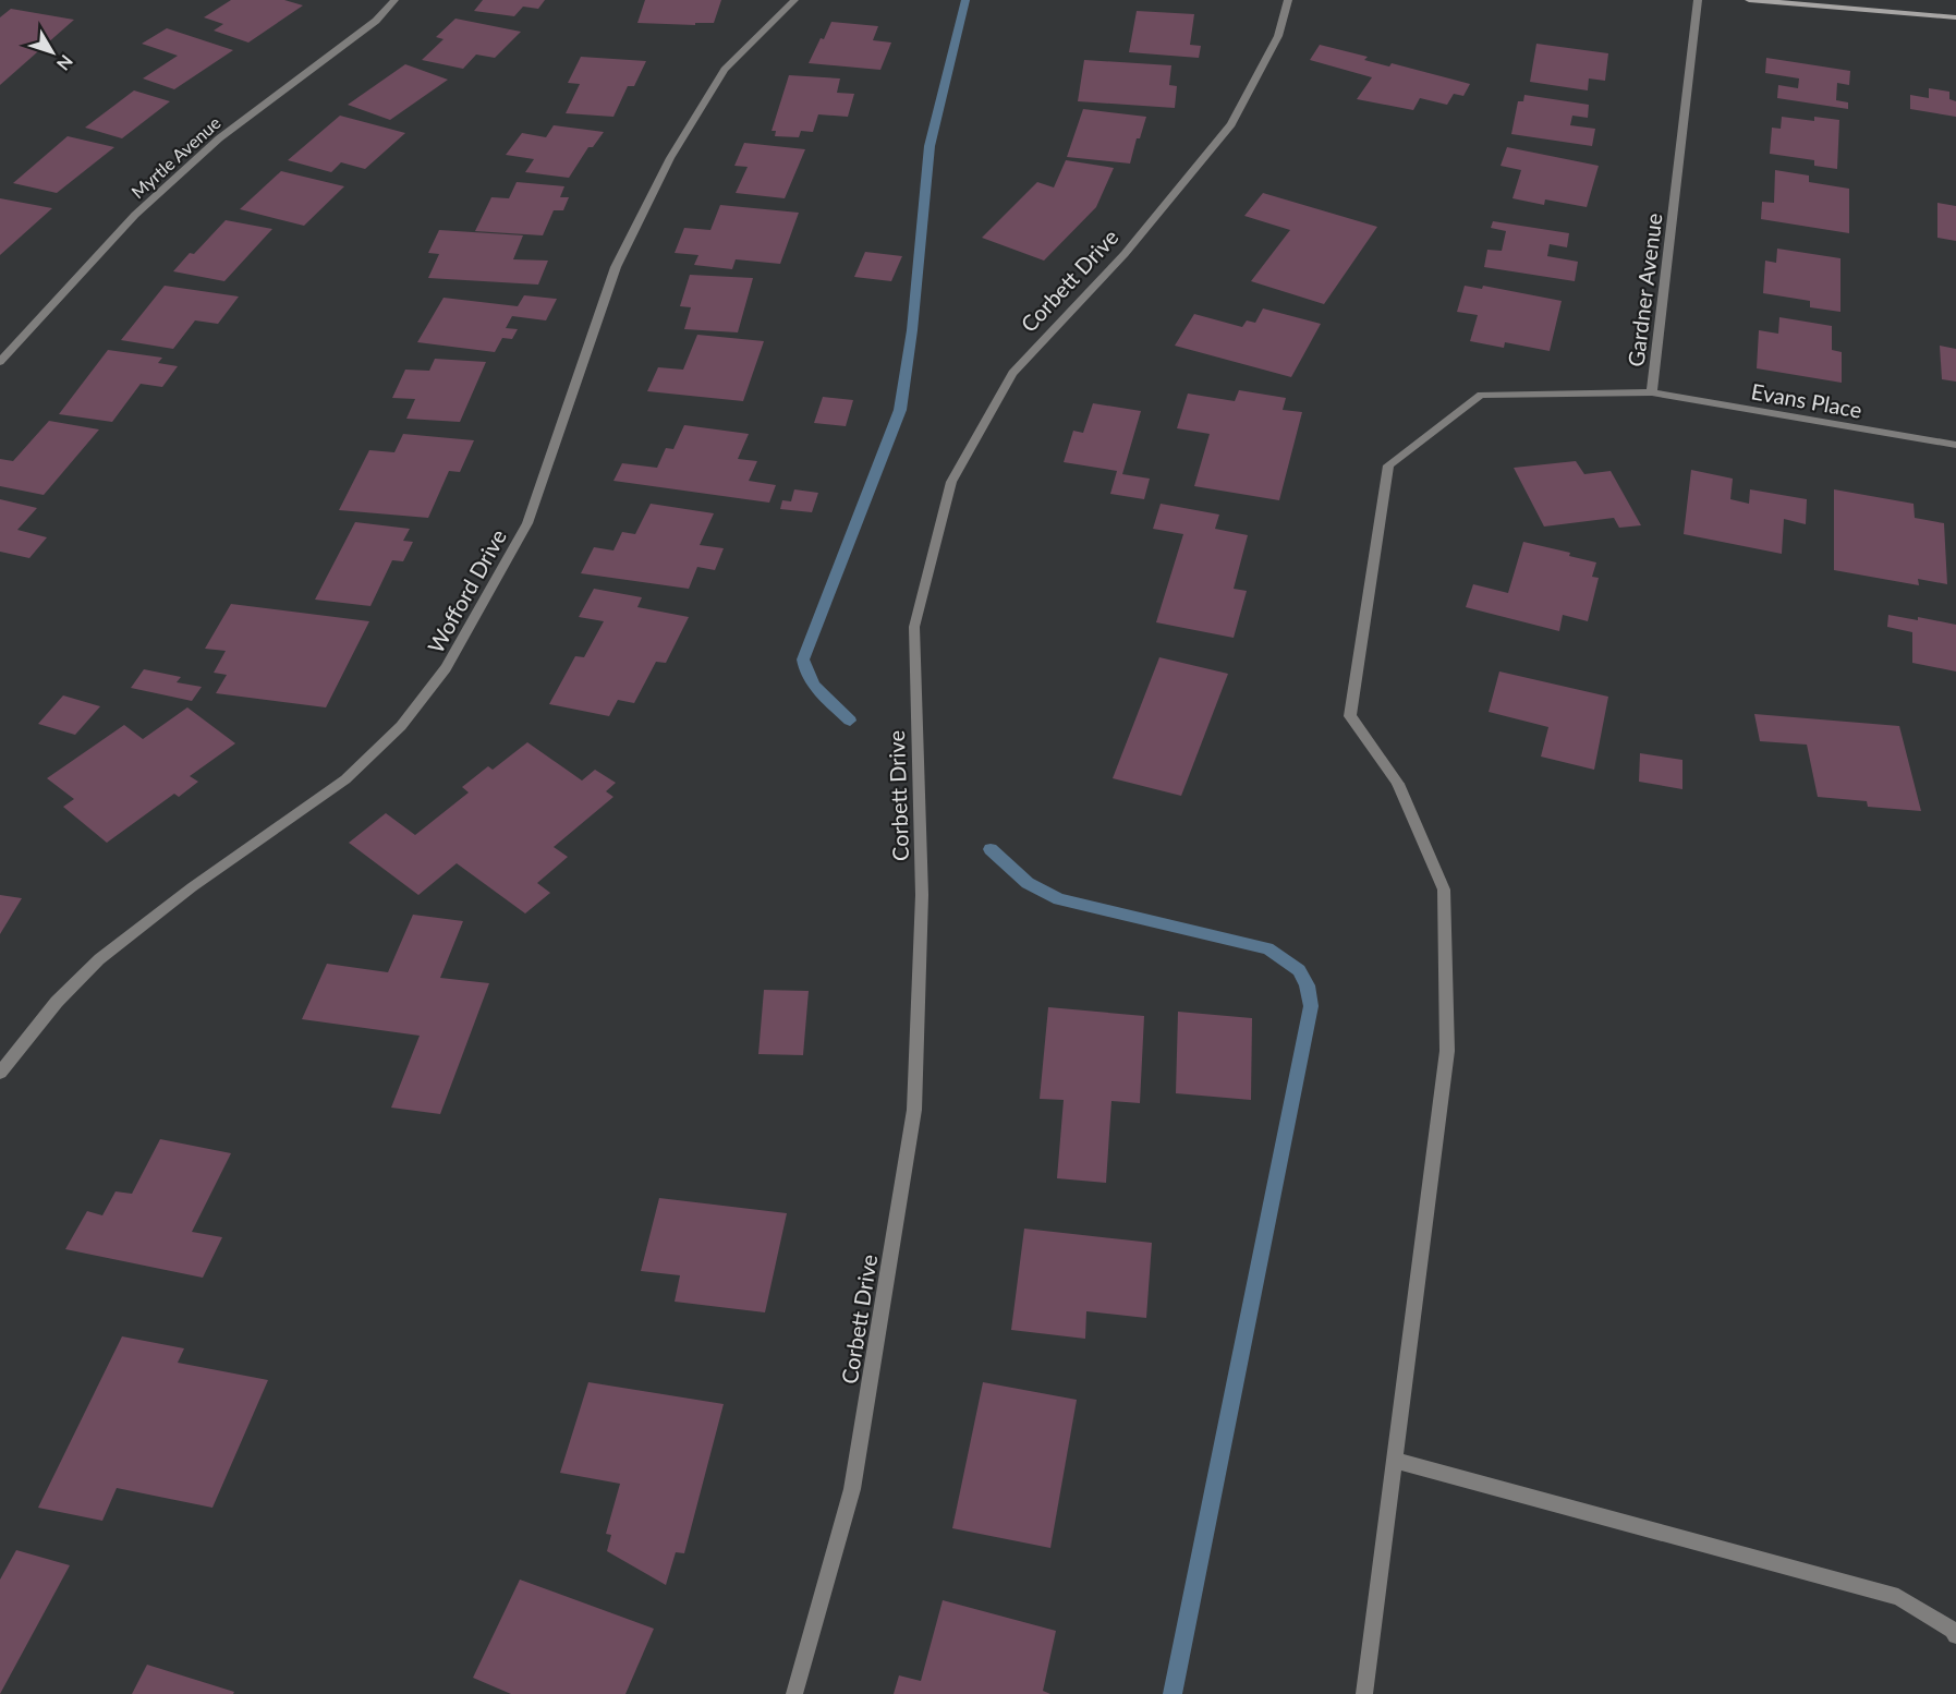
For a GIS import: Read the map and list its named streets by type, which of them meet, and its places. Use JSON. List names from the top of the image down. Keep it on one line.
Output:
{"streets":{"street":["Myrtle Avenue","Corbett Drive","Gardner Avenue","Evans Place","Wofford Drive"]},"crossings":[["Gardner Avenue","Evans Place"]],"north":"bottom right"}
